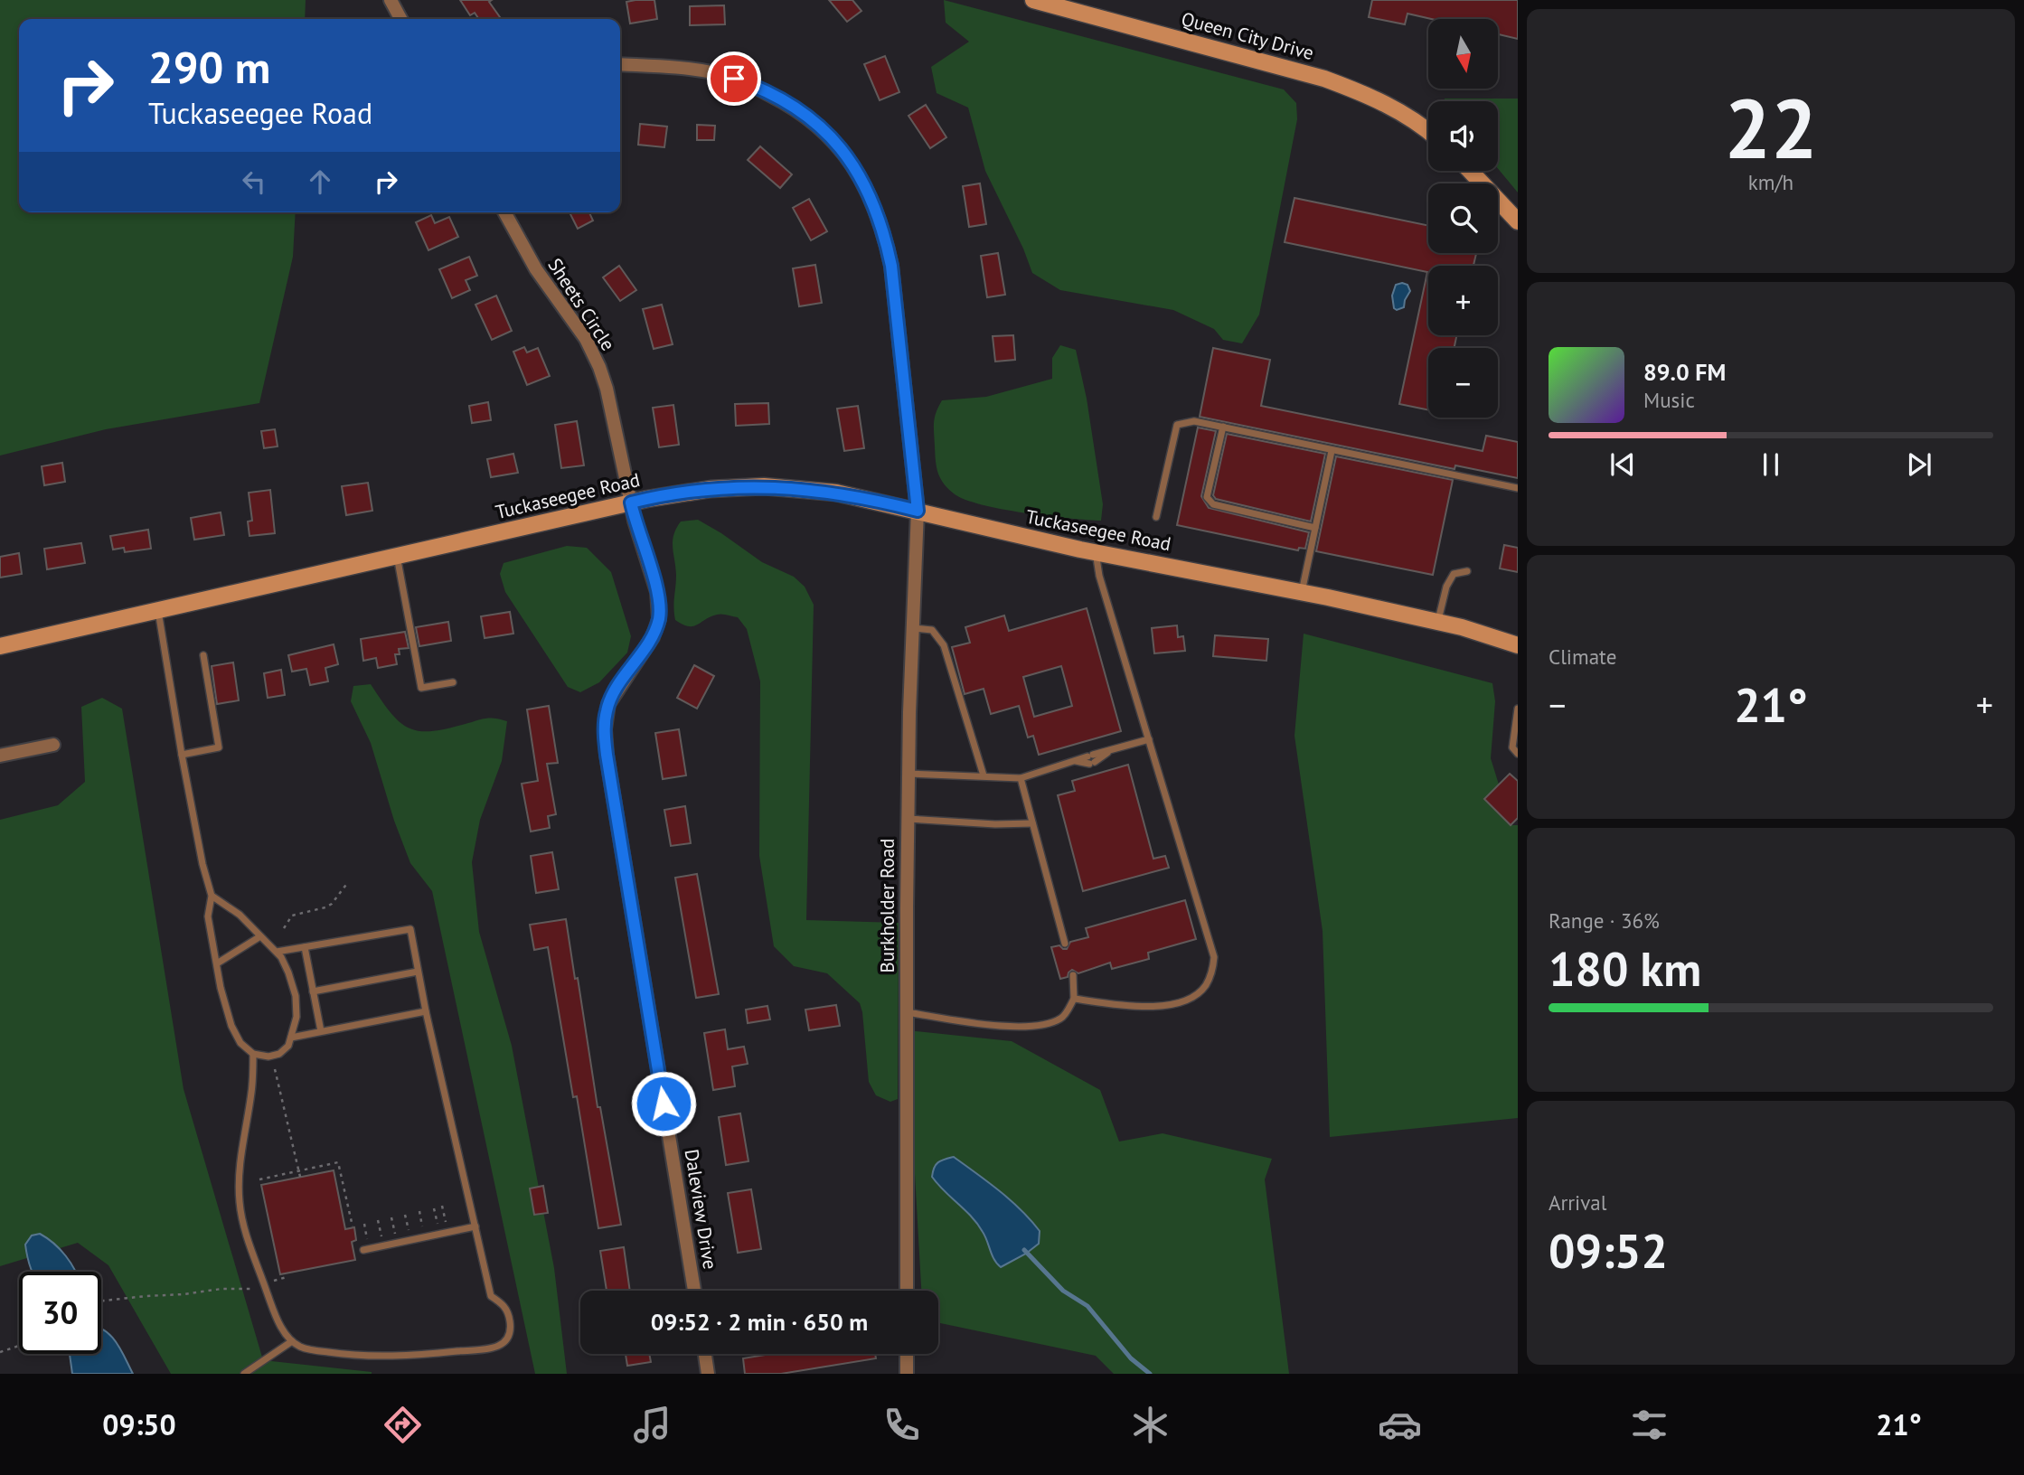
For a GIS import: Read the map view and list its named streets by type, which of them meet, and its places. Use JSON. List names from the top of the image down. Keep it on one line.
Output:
{"streets":{"street":["Queen City Drive","Sheets Circle","Tuckaseegee Road","Burkholder Road","Daleview Drive"]},"crossings":[["Sheets Circle","Tuckaseegee Road"],["Sheets Circle","Daleview Drive"],["Tuckaseegee Road","Burkholder Road"],["Tuckaseegee Road","Daleview Drive"]],"north":"bottom","page":{"tile":[["22","km/h"],"Climate",["Range · 36%","180 km"],["Arrival","09:52"]],"map_buttons":["+","−"],"turn":["290 m","Tuckaseegee Road"],"song":["89.0 FM","Music"],"heat":["−","21°","+"],"limit":"30","trip":"09:52 · 2 min · 650 m","tabs":["09:50","21°"]}}
